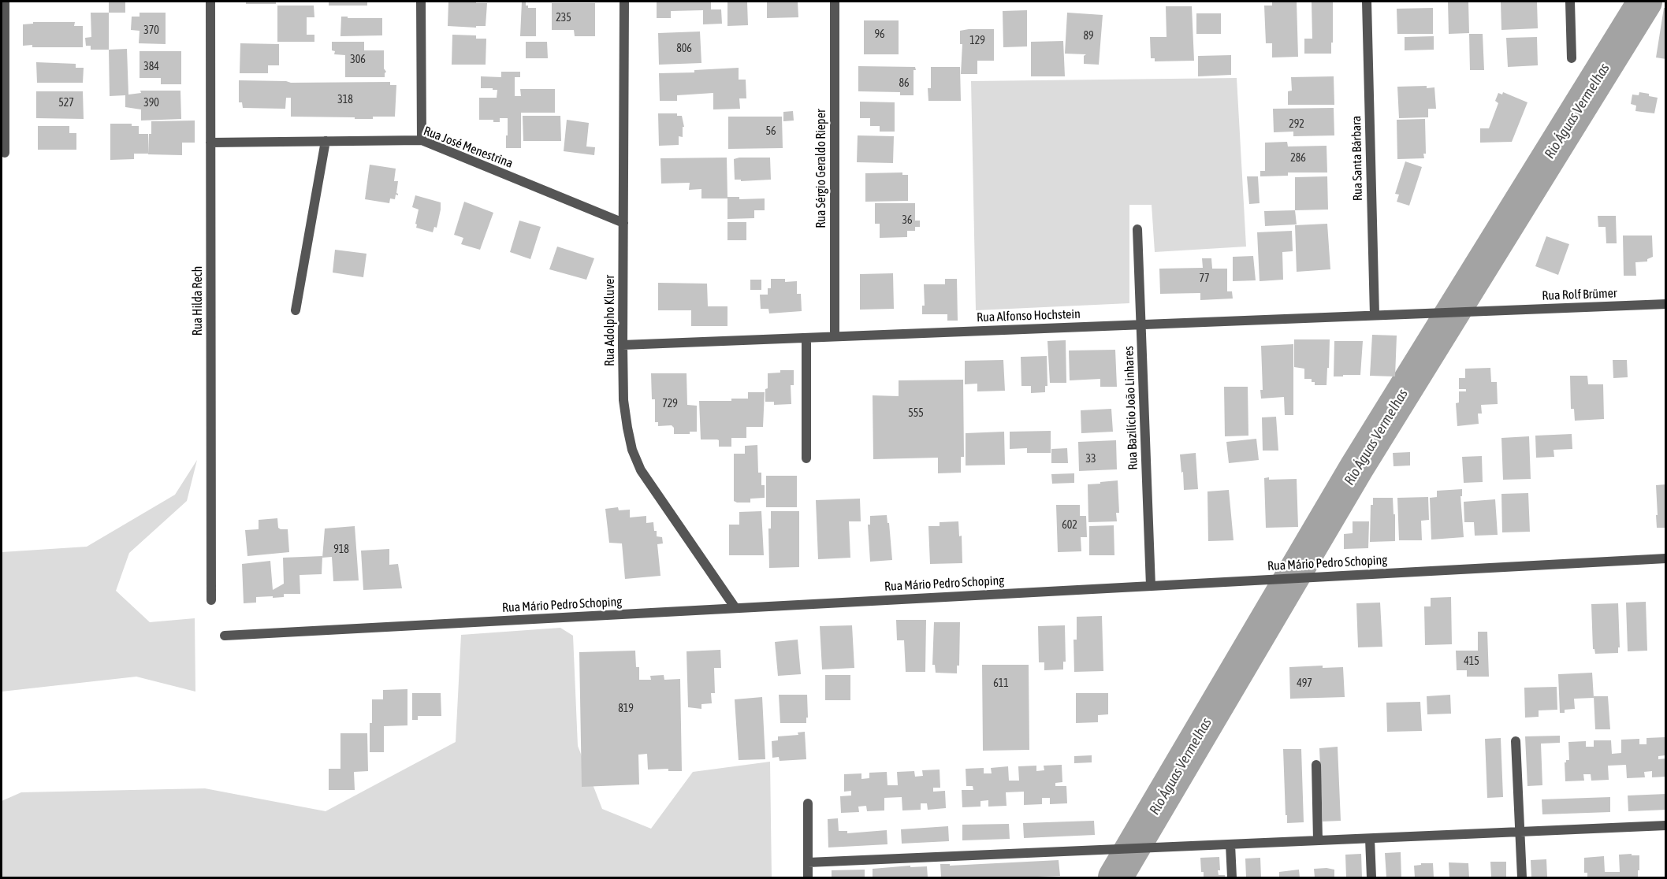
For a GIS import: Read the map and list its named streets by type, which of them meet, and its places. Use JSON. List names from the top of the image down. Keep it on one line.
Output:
{"streets":{"street":["Rua José Menestrina","Rua Santa Bárbara","Rua Sérgio Geraldo Rieper","Rua Rolf Brümer","Rua Hilda Rech","Rua Alfonso Hochstein","Rua Adolpho Kluver","Rua Bazilício João Linhares","Rua Mário Pedro Schoping"]},"crossings":[["Rua José Menestrina","Rua Hilda Rech"],["Rua José Menestrina","Rua Adolpho Kluver"],["Rua Santa Bárbara","Rua Alfonso Hochstein"],["Rua Sérgio Geraldo Rieper","Rua Alfonso Hochstein"],["Rua Rolf Brümer","Rua Alfonso Hochstein"],["Rua Alfonso Hochstein","Rua Adolpho Kluver"],["Rua Alfonso Hochstein","Rua Bazilício João Linhares"],["Rua Adolpho Kluver","Rua Mário Pedro Schoping"],["Rua Bazilício João Linhares","Rua Mário Pedro Schoping"]],"water":["Rio Águas Vermelhas"],"house_numbers":["235","370","96","89","129","806","306","384","86","318","527","390","292","56","286","36","77","729","555","33","602","918","415","611","497","819"]}
